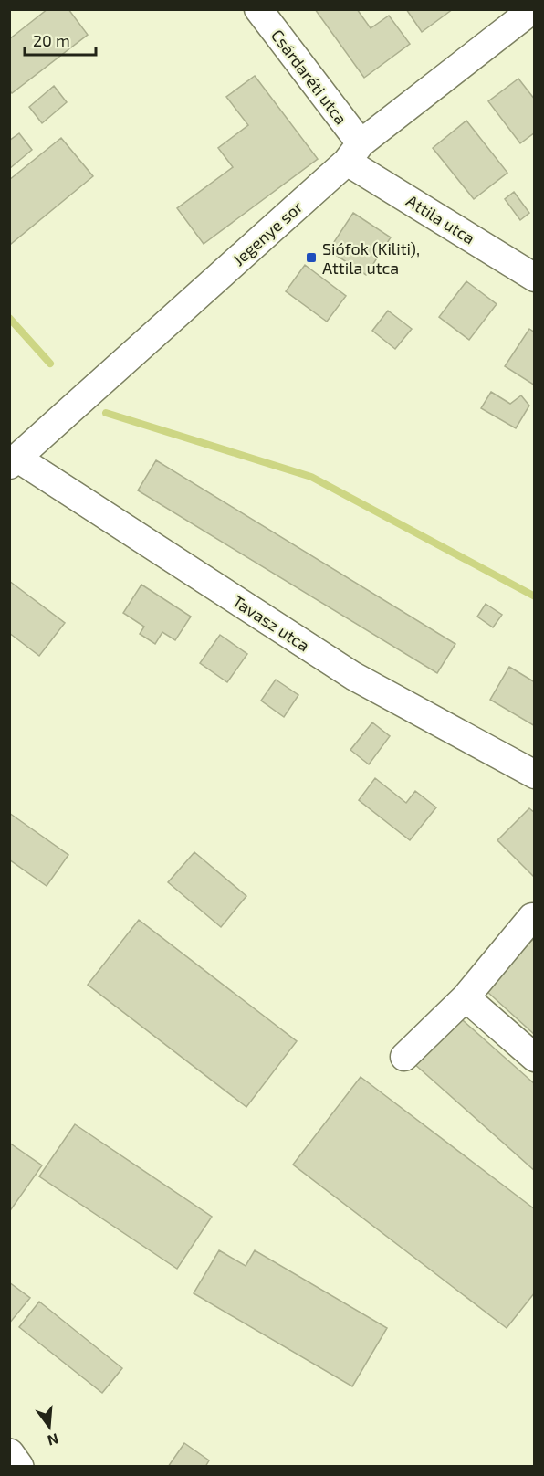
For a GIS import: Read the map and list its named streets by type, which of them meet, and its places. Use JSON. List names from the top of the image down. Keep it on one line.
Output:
{"streets":{"street":["Csárdaréti utca","Attila utca","Jegenye sor","Tavasz utca"]},"crossings":[["Csárdaréti utca","Attila utca"],["Csárdaréti utca","Jegenye sor"],["Attila utca","Jegenye sor"],["Jegenye sor","Tavasz utca"]],"places":{"transit":["Siófok (Kiliti), Attila utca"]},"scale_bar":"20 m","north":"bottom"}
